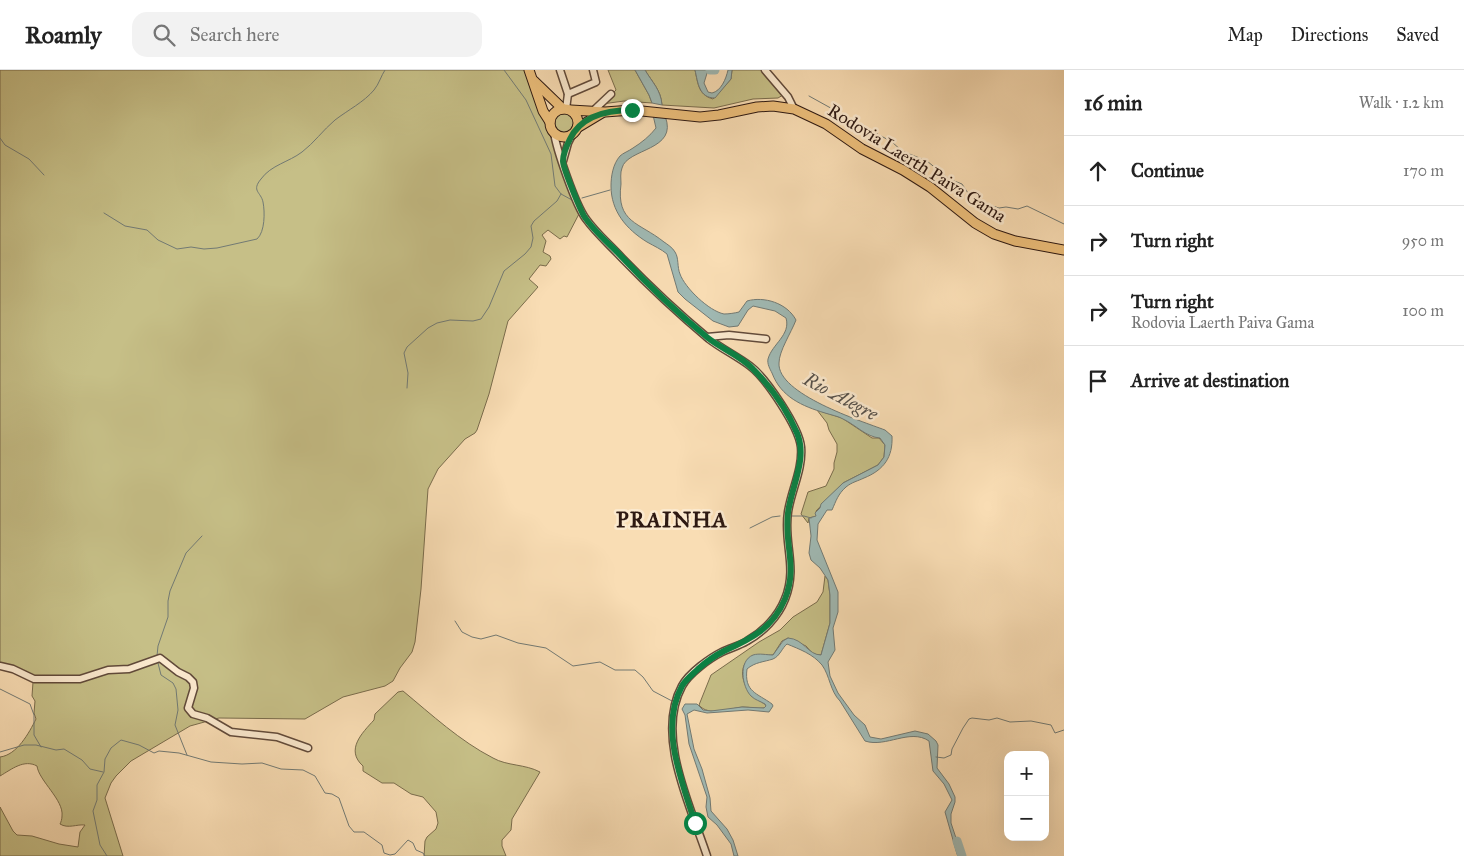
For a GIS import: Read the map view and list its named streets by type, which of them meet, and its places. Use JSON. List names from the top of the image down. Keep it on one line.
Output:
{"streets":{"main road":["Rodovia Laerth Paiva Gama"]},"districts":["PRAINHA"],"water":["Rio Alegre"],"page":{"header":"Roamly","search":"Search here","nav":["Map","Directions","Saved"],"heading":["16 min","Walk · 1.2 km"],"list":[["Continue","170 m"],["Turn right","950 m"],["Turn right","Rodovia Laerth Paiva Gama","100 m"],"Arrive at destination"],"map_buttons":["+","−"]}}
